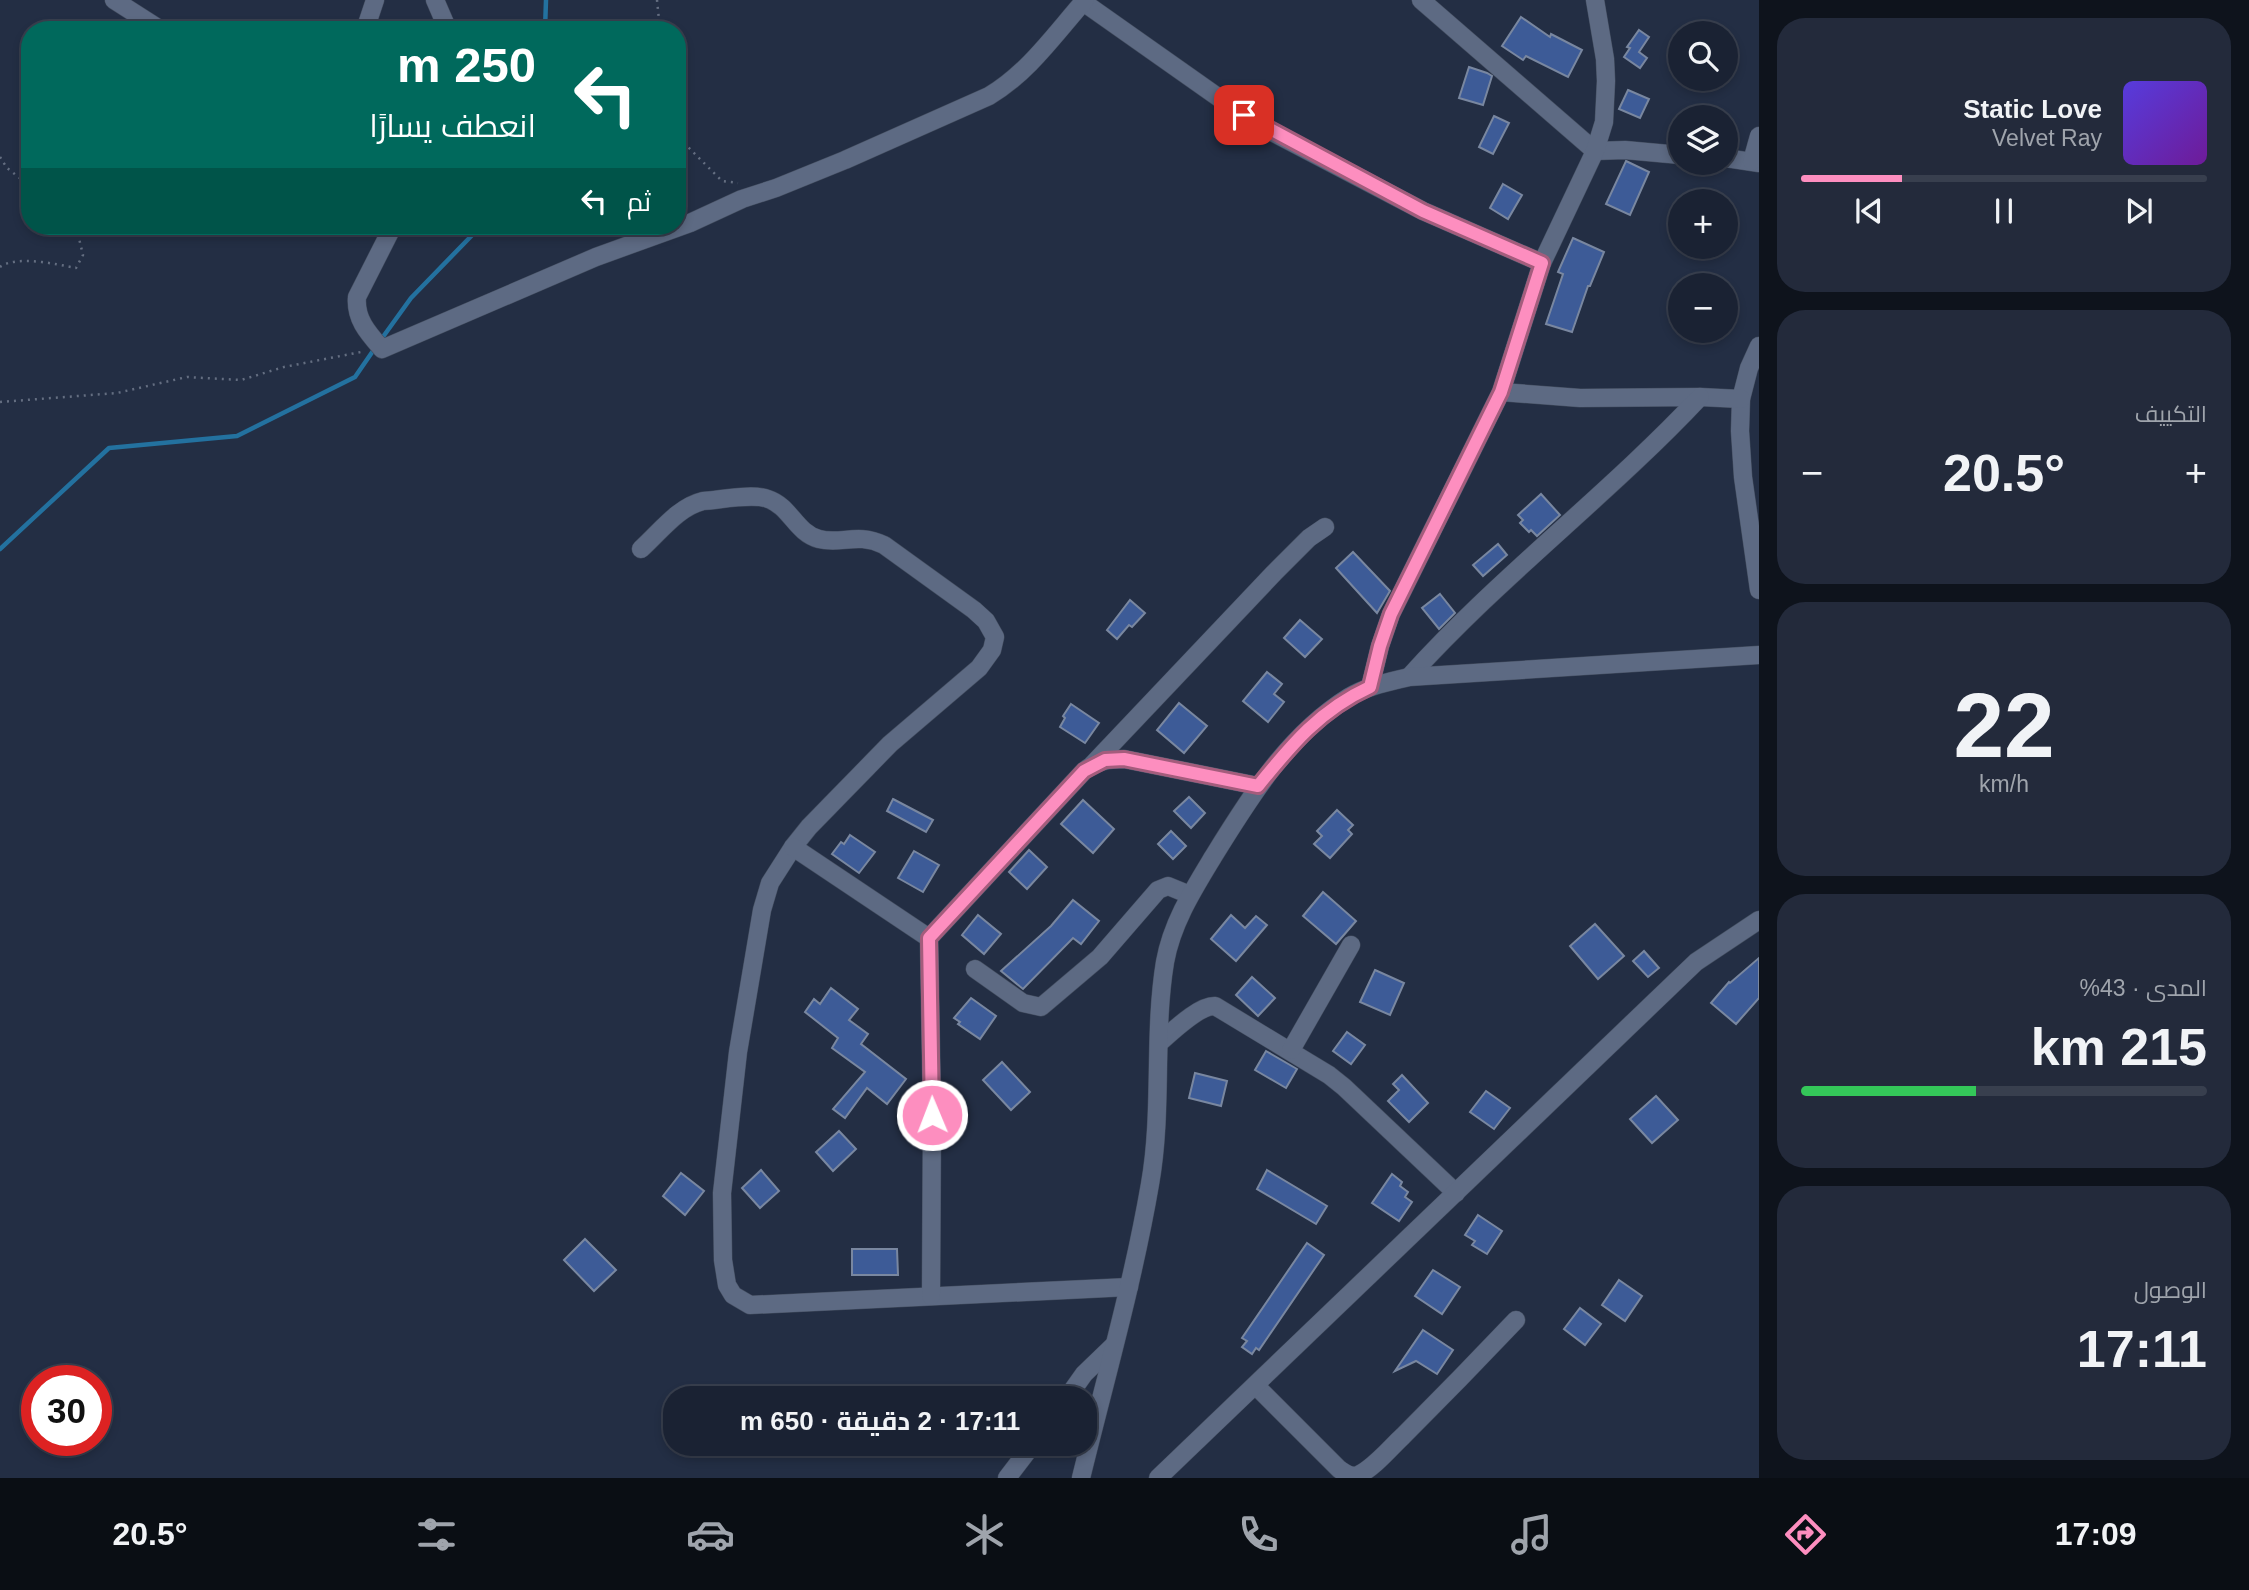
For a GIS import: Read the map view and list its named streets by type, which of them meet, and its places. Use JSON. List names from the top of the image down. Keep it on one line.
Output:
{"page":{"map_buttons":["+","−"],"turn":["250 m","انعطف يسارًا"],"song":["Static Love","Velvet Ray"],"then":"ثم","tile":["التكييف",["22","km/h"],["المدى · 43%","215 km"],["الوصول","17:11"]],"heat":["−","20.5°","+"],"limit":"30","trip":"17:11 · 2 دقيقة · 650 m","tabs":["17:09","20.5°"]}}
